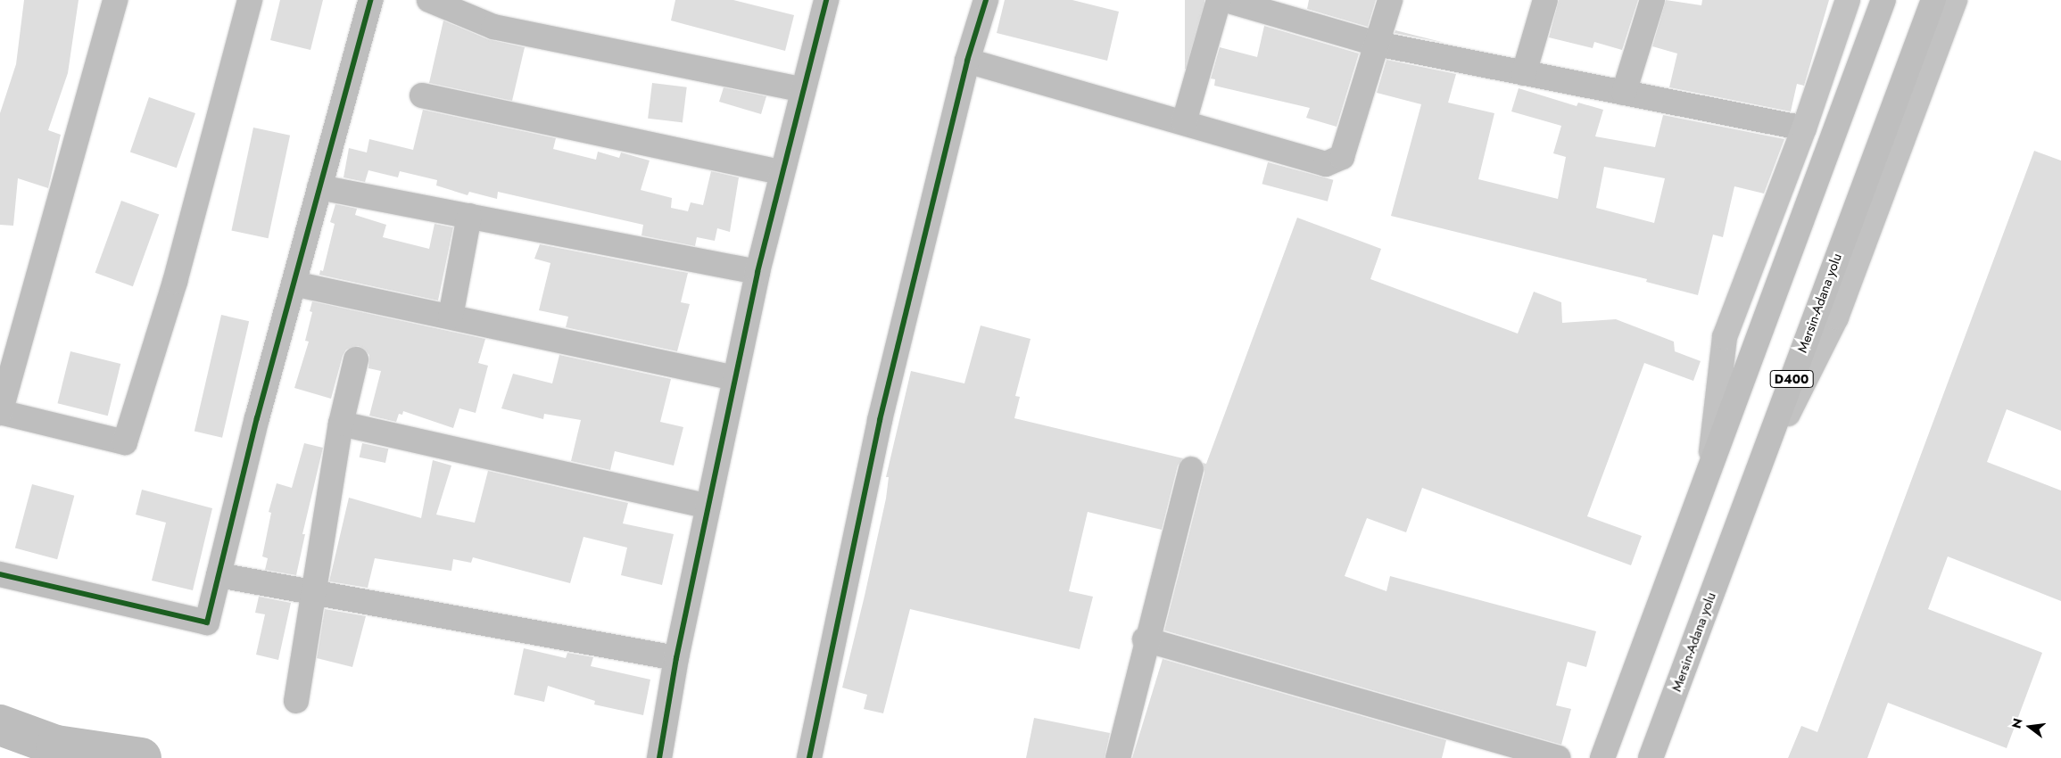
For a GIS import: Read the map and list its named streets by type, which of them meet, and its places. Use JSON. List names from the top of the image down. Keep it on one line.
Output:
{"streets":{"main road":["Mersin-Adana yolu","D400"]},"north":"left"}
